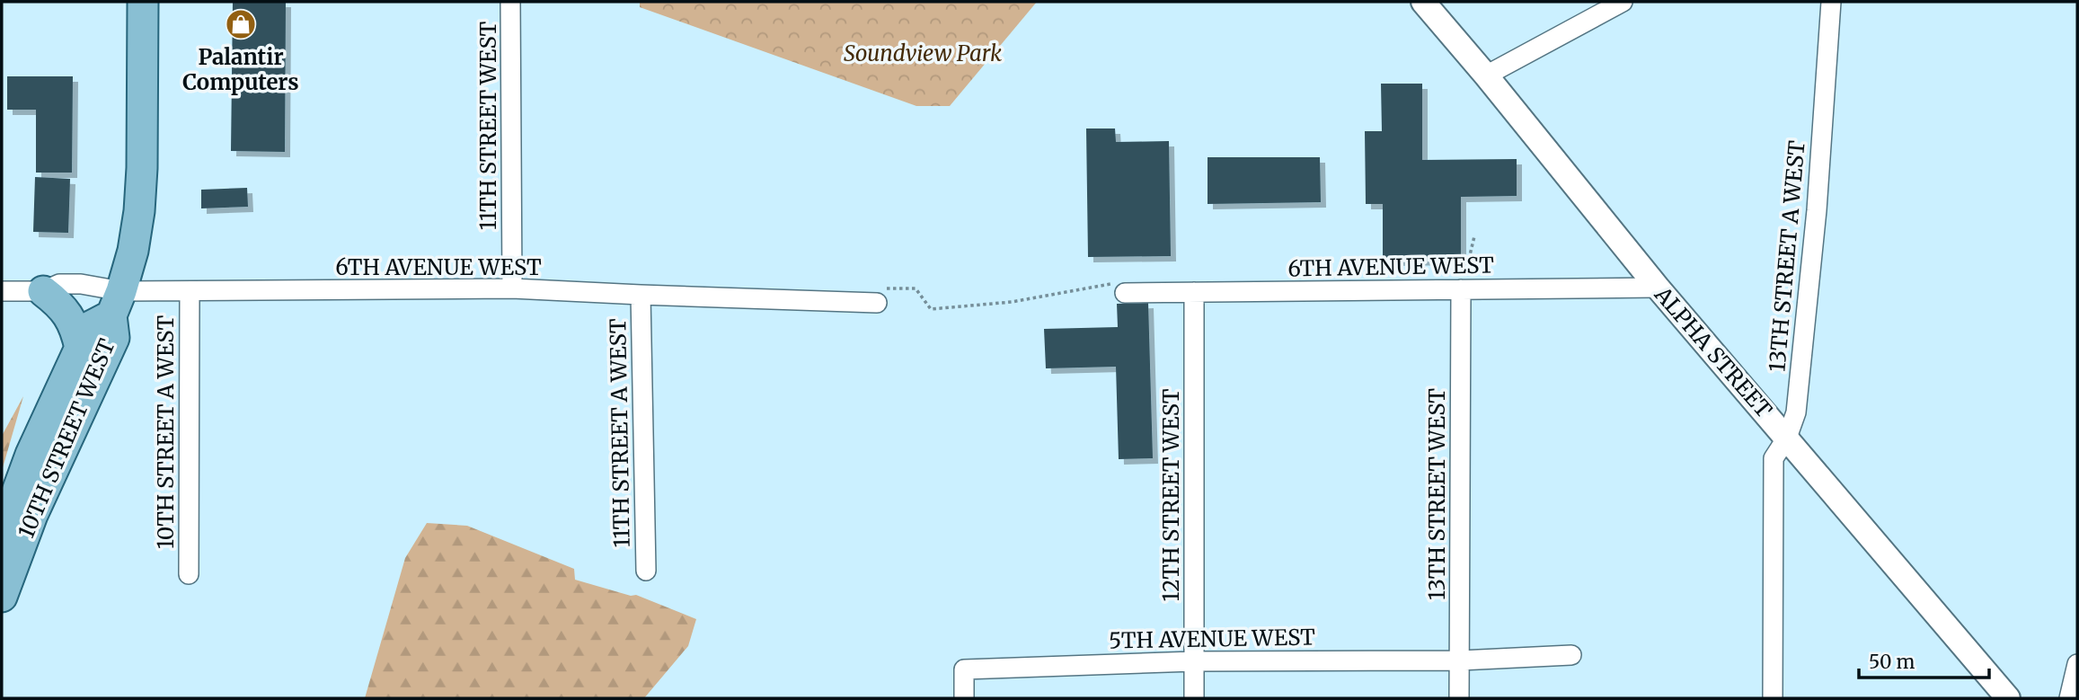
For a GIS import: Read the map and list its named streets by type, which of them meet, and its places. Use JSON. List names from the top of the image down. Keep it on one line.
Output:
{"streets":{"main road":["10TH STREET WEST"],"street":["11TH STREET WEST","13TH STREET A WEST","6TH AVENUE WEST","ALPHA STREET","10TH STREET A WEST","11TH STREET A WEST","13TH STREET WEST","12TH STREET WEST","5TH AVENUE WEST"]},"crossings":[["11TH STREET WEST","6TH AVENUE WEST"],["13TH STREET A WEST","ALPHA STREET"],["6TH AVENUE WEST","ALPHA STREET"],["6TH AVENUE WEST","10TH STREET A WEST"],["6TH AVENUE WEST","11TH STREET A WEST"],["6TH AVENUE WEST","10TH STREET WEST"],["6TH AVENUE WEST","13TH STREET WEST"],["6TH AVENUE WEST","12TH STREET WEST"],["13TH STREET WEST","5TH AVENUE WEST"],["12TH STREET WEST","5TH AVENUE WEST"]],"parks":["Soundview Park"],"places":{"shop":["Palantir Computers"]},"scale_bar":"50 m"}
